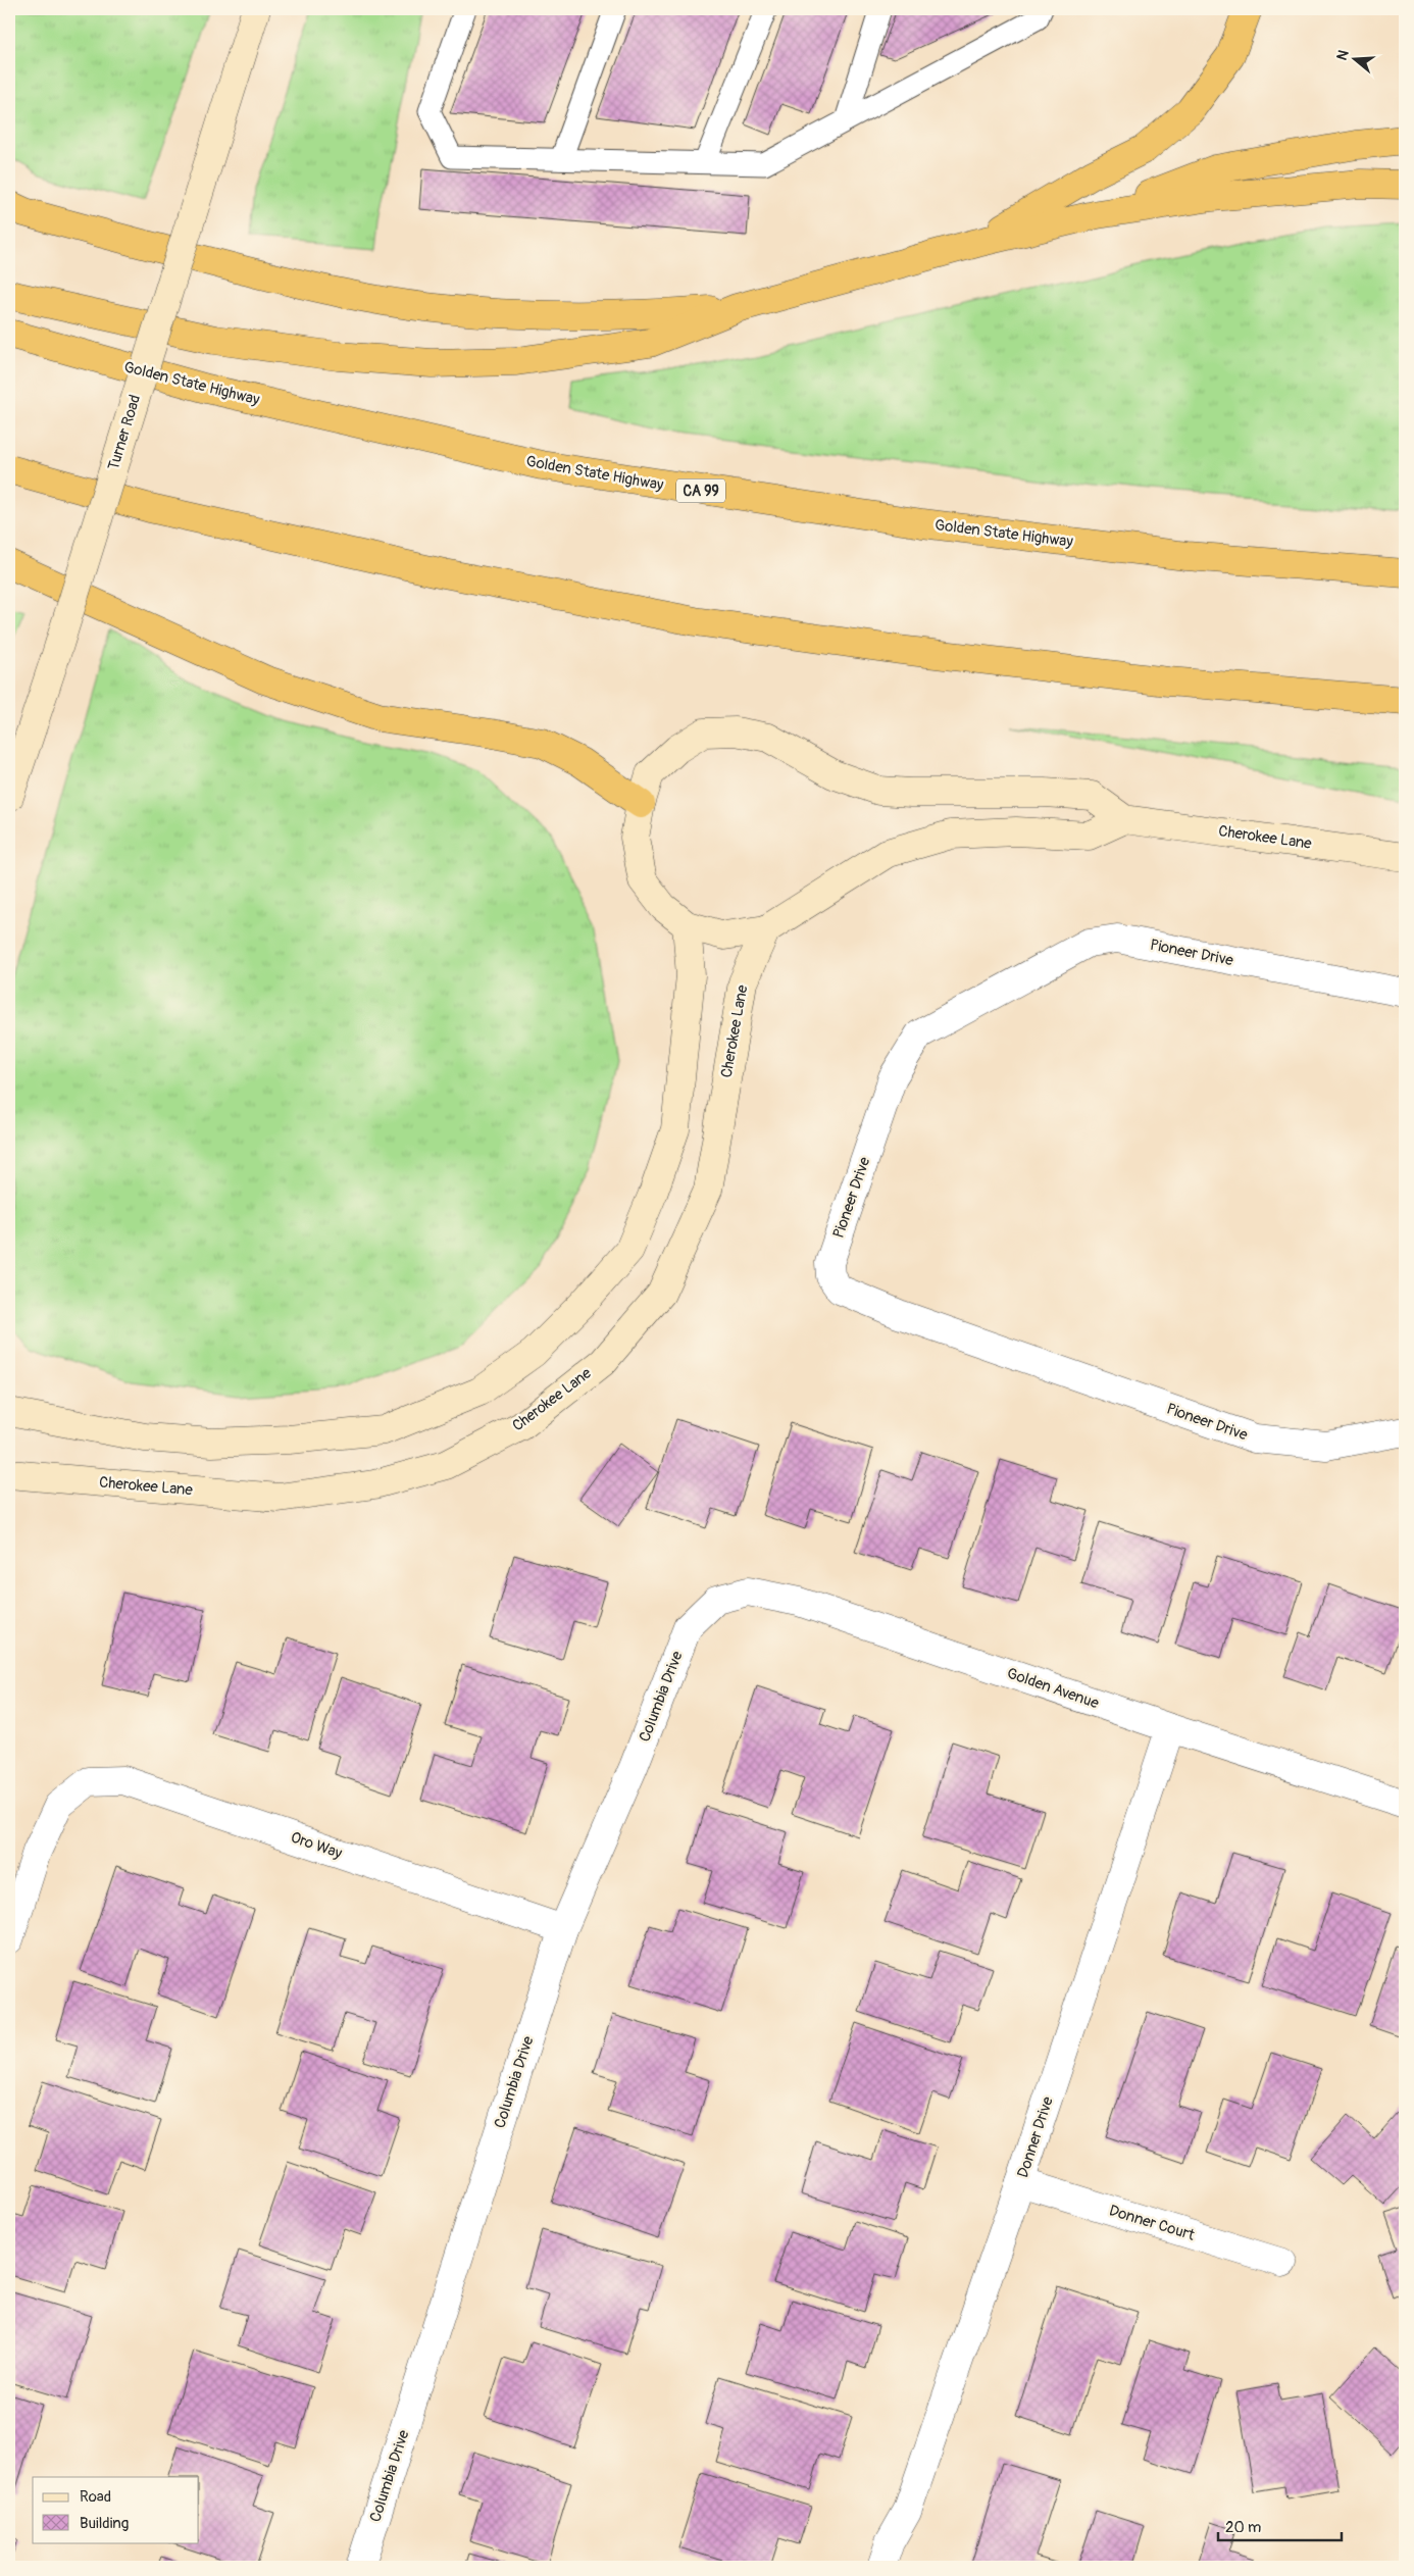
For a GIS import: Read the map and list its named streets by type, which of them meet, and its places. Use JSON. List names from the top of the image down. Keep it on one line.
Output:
{"streets":{"highway":["Golden State Highway","CA 99"],"main road":["Turner Road","Cherokee Lane"],"street":["Pioneer Drive","Golden Avenue","Columbia Drive","Oro Way","Donner Drive","Donner Court"]},"crossings":[["Golden Avenue","Columbia Drive"],["Golden Avenue","Donner Drive"],["Columbia Drive","Oro Way"],["Donner Drive","Donner Court"]],"legend":["Road","Building"],"scale_bar":"20 m","north":"left"}
